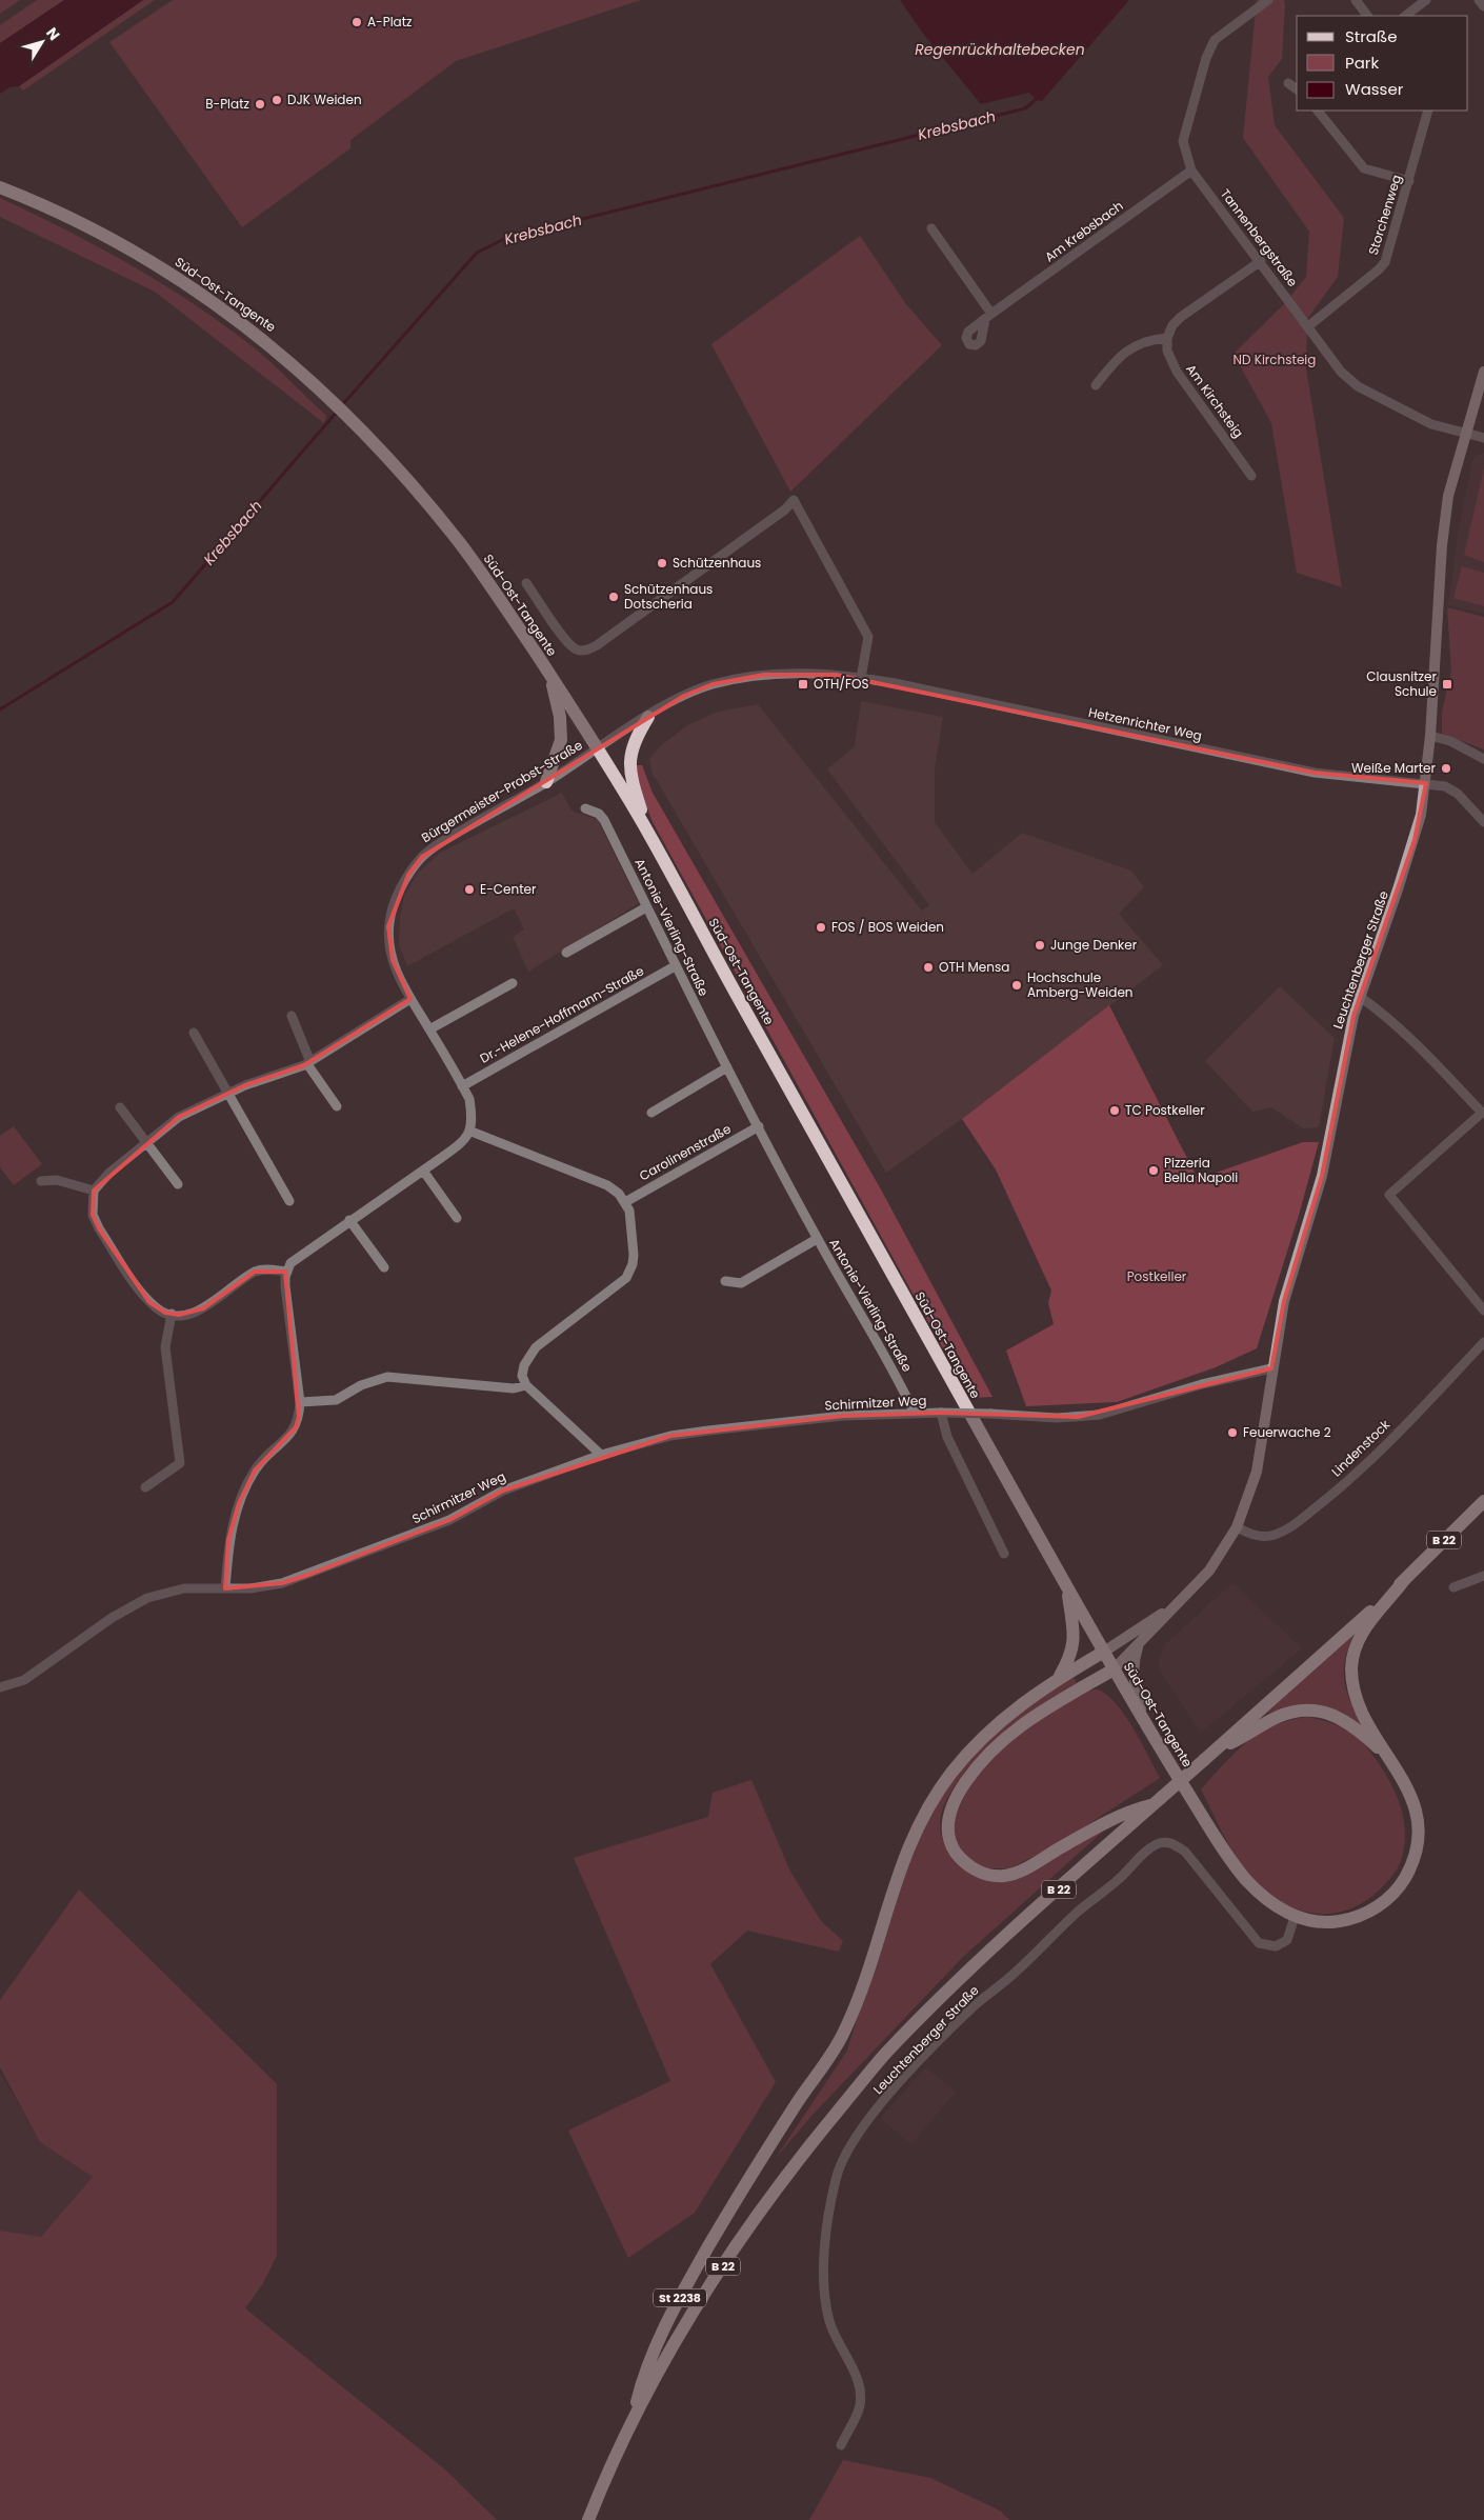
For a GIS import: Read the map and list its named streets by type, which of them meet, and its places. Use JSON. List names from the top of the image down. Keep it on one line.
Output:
{"streets":{"main road":["Süd-Ost-Tangente","B 22","St 2238"],"street":["Storchenweg","Am Krebsbach","Tannenbergstraße","Am Kirchsteig","Hetzenrichter Weg","Bürgermeister-Probst-Straße","Antonie-Vierling-Straße","Leuchtenberger Straße","Dr.-Helene-Hoffmann-Straße","Carolinenstraße","Schirmitzer Weg","Lindenstock"]},"crossings":[["Storchenweg","Tannenbergstraße"],["Am Krebsbach","Tannenbergstraße"],["Tannenbergstraße","Leuchtenberger Straße"],["Süd-Ost-Tangente","Hetzenrichter Weg"],["Süd-Ost-Tangente","Bürgermeister-Probst-Straße"],["Süd-Ost-Tangente","Leuchtenberger Straße"],["Süd-Ost-Tangente","B 22"],["Hetzenrichter Weg","Bürgermeister-Probst-Straße"],["Hetzenrichter Weg","Leuchtenberger Straße"],["Bürgermeister-Probst-Straße","Dr.-Helene-Hoffmann-Straße"],["Antonie-Vierling-Straße","Dr.-Helene-Hoffmann-Straße"],["Antonie-Vierling-Straße","Carolinenstraße"],["Antonie-Vierling-Straße","Schirmitzer Weg"],["Leuchtenberger Straße","Schirmitzer Weg"],["Leuchtenberger Straße","Lindenstock"],["Leuchtenberger Straße","B 22"],["B 22","St 2238"]],"water":["Regenrückhaltebecken","Krebsbach"],"parks":["ND Kirchsteig","Postkeller"],"places":{"other":["A-Platz","DJK Weiden","B-Platz","Schützenhaus","Schützenhaus Dotscheria","Weiße Marter","E-Center","FOS / BOS Weiden","Junge Denker","OTH Mensa","Hochschule Amberg-Weiden","TC Postkeller","Pizzeria Bella Napoli","Feuerwache 2"],"transit":["OTH/FOS","Clausnitzer Schule"]},"legend":["Straße","Park","Wasser"],"north":"top right"}
